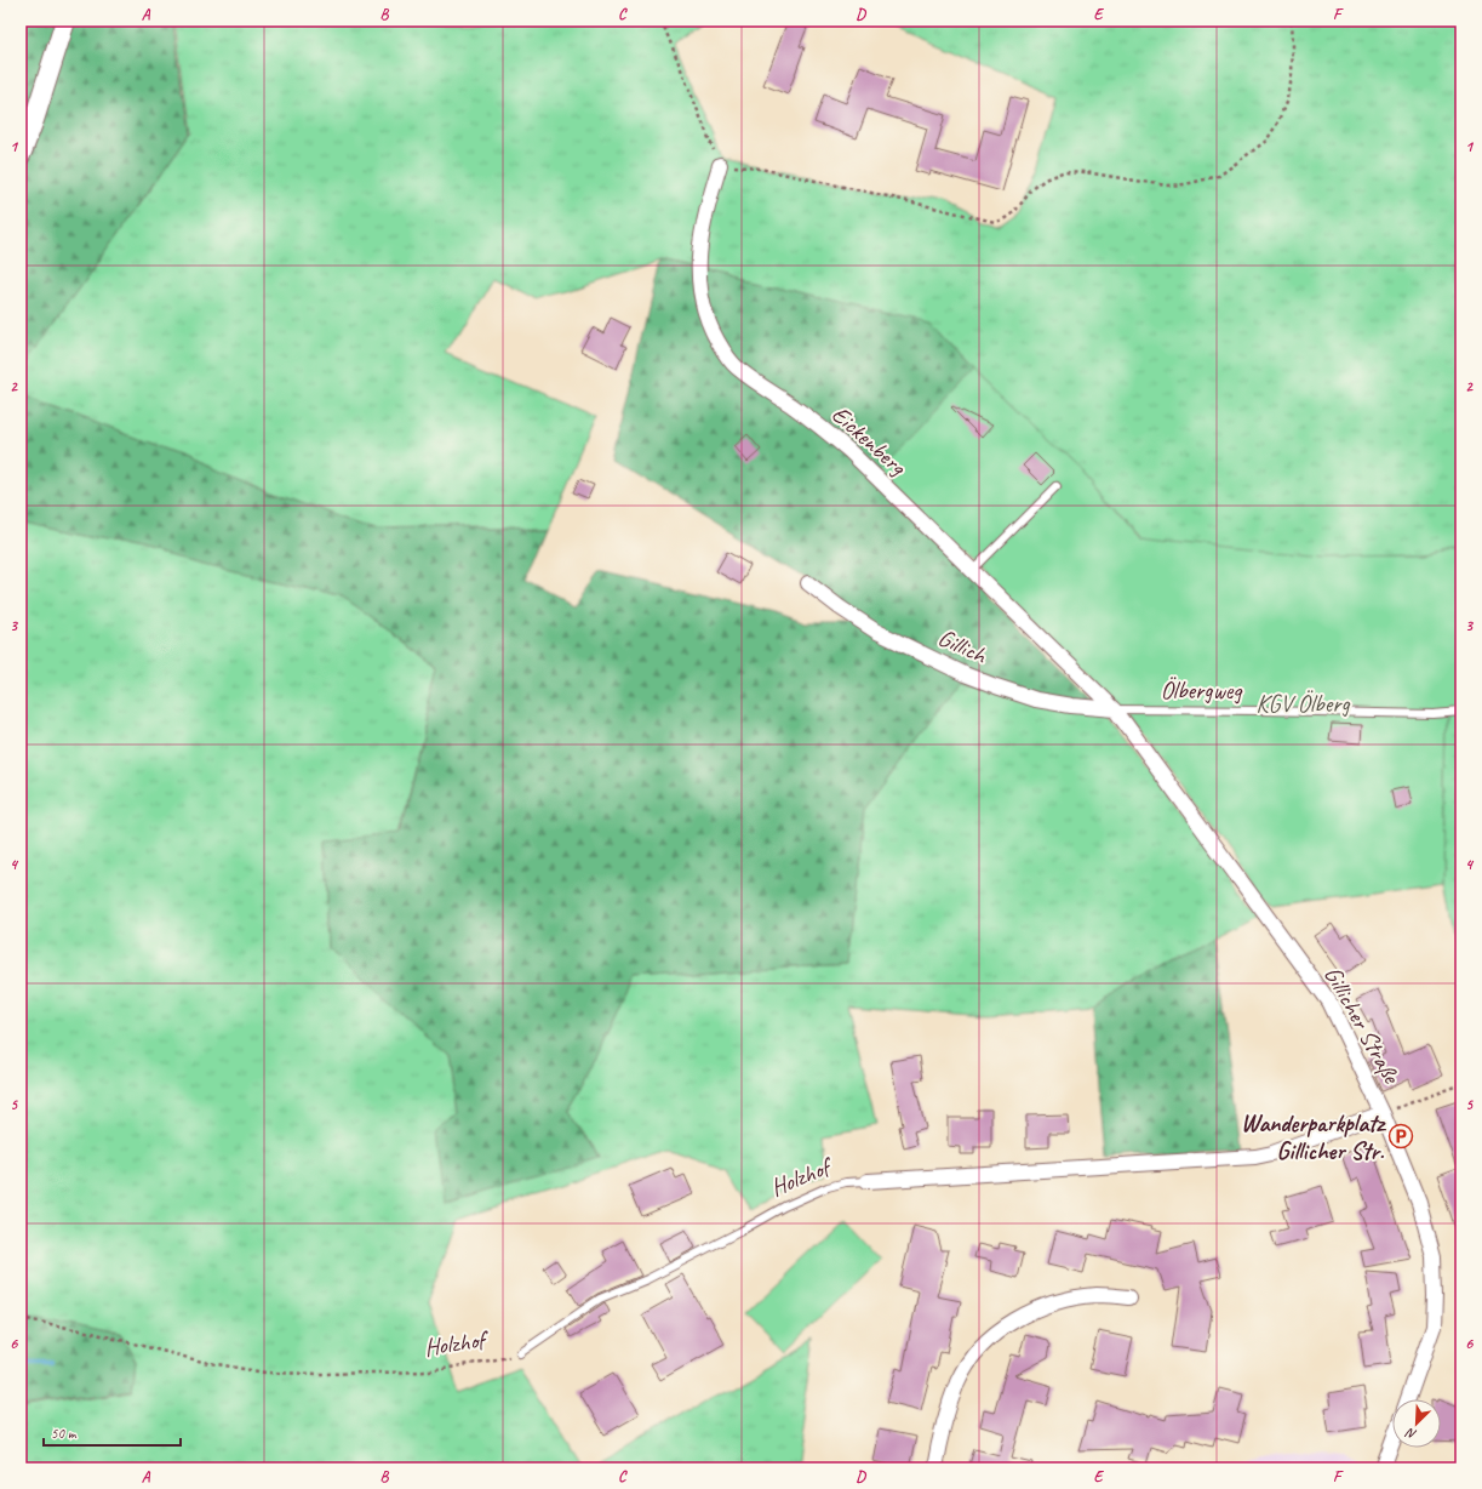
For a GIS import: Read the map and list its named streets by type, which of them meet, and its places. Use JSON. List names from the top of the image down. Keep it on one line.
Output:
{"streets":{"street":["Eickenberg","Gillich","Gillicher Straße","Holzhof"],"lane":["Ölbergweg"]},"crossings":[["Eickenberg","Gillich"],["Eickenberg","Ölbergweg"],["Eickenberg","Gillicher Straße"],["Gillich","Ölbergweg"],["Gillich","Gillicher Straße"],["Ölbergweg","Gillicher Straße"],["Gillicher Straße","Holzhof"]],"parks":["KGV Ölberg"],"places":{"parking":["Wanderparkplatz Gillicher Str."]},"scale_bar":"50 m","north":"bottom left","grid":{"columns":["A","B","C","D","E","F"],"rows":["1","2","3","4","5","6"]}}
